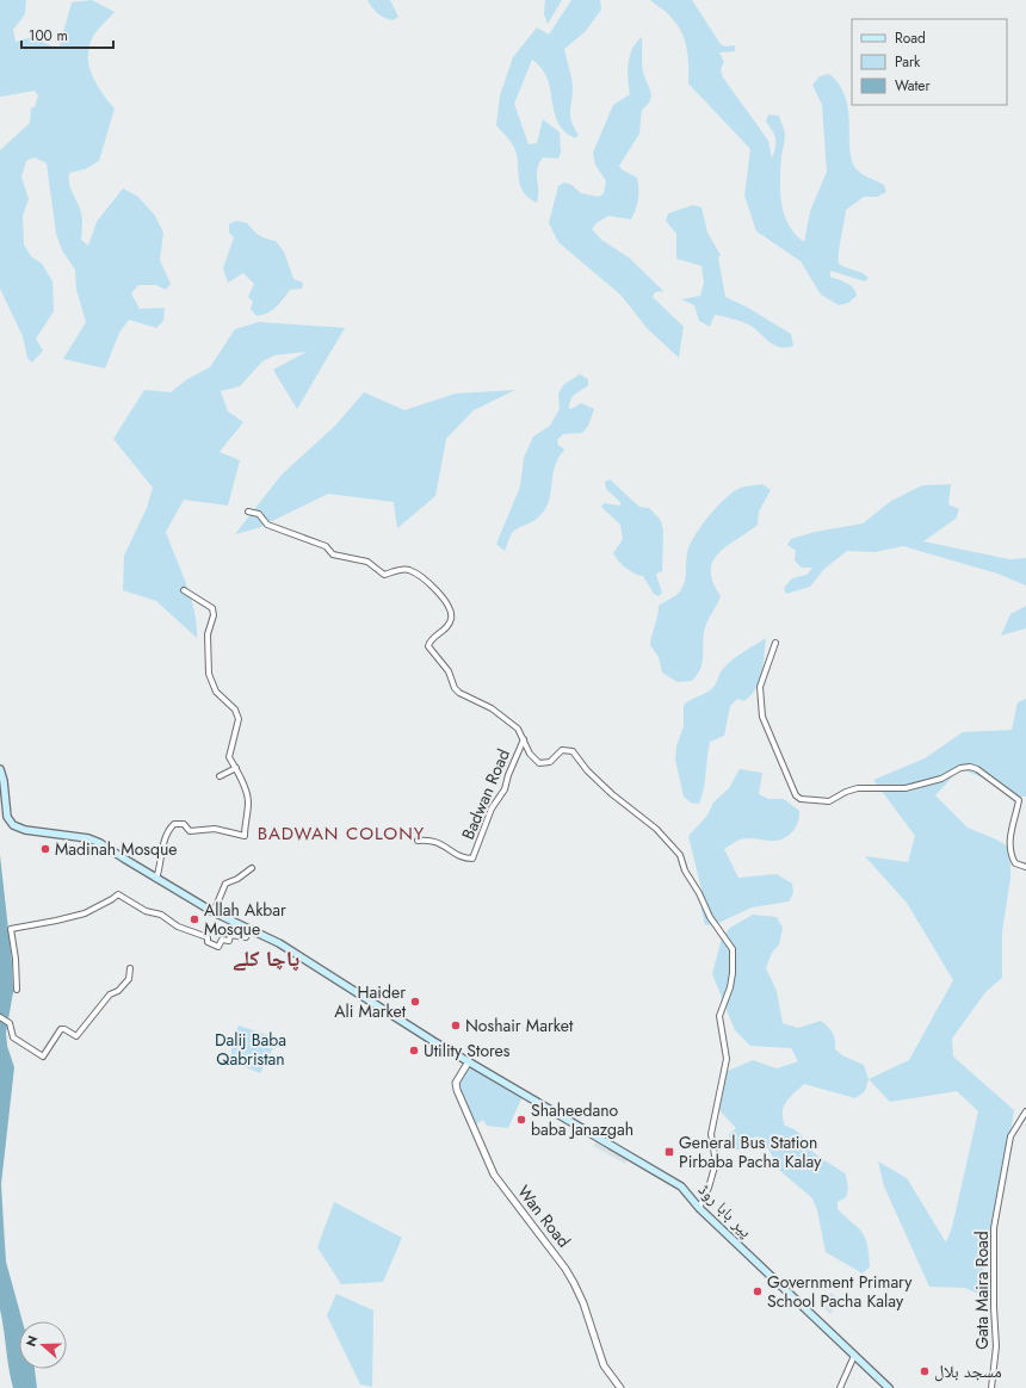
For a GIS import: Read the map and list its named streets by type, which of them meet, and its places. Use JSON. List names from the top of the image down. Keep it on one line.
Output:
{"streets":{"main road":["پیر بابا روڈ"],"street":["Badwan Road","Wan Road","Gata Maira Road"]},"crossings":[["پیر بابا روڈ","Wan Road"]],"districts":["BADWAN COLONY","پاچا کلے"],"parks":["Dalij Baba Qabristan"],"places":{"other":["Madinah Mosque","Allah Akbar Mosque","Haider Ali Market","Noshair Market","Utility Stores","Shaheedano baba Janazgah","Government Primary School Pacha Kalay","مسجد بلال"],"transit":["General Bus Station Pirbaba Pacha Kalay"]},"legend":["Road","Park","Water"],"scale_bar":"100 m","north":"left"}
